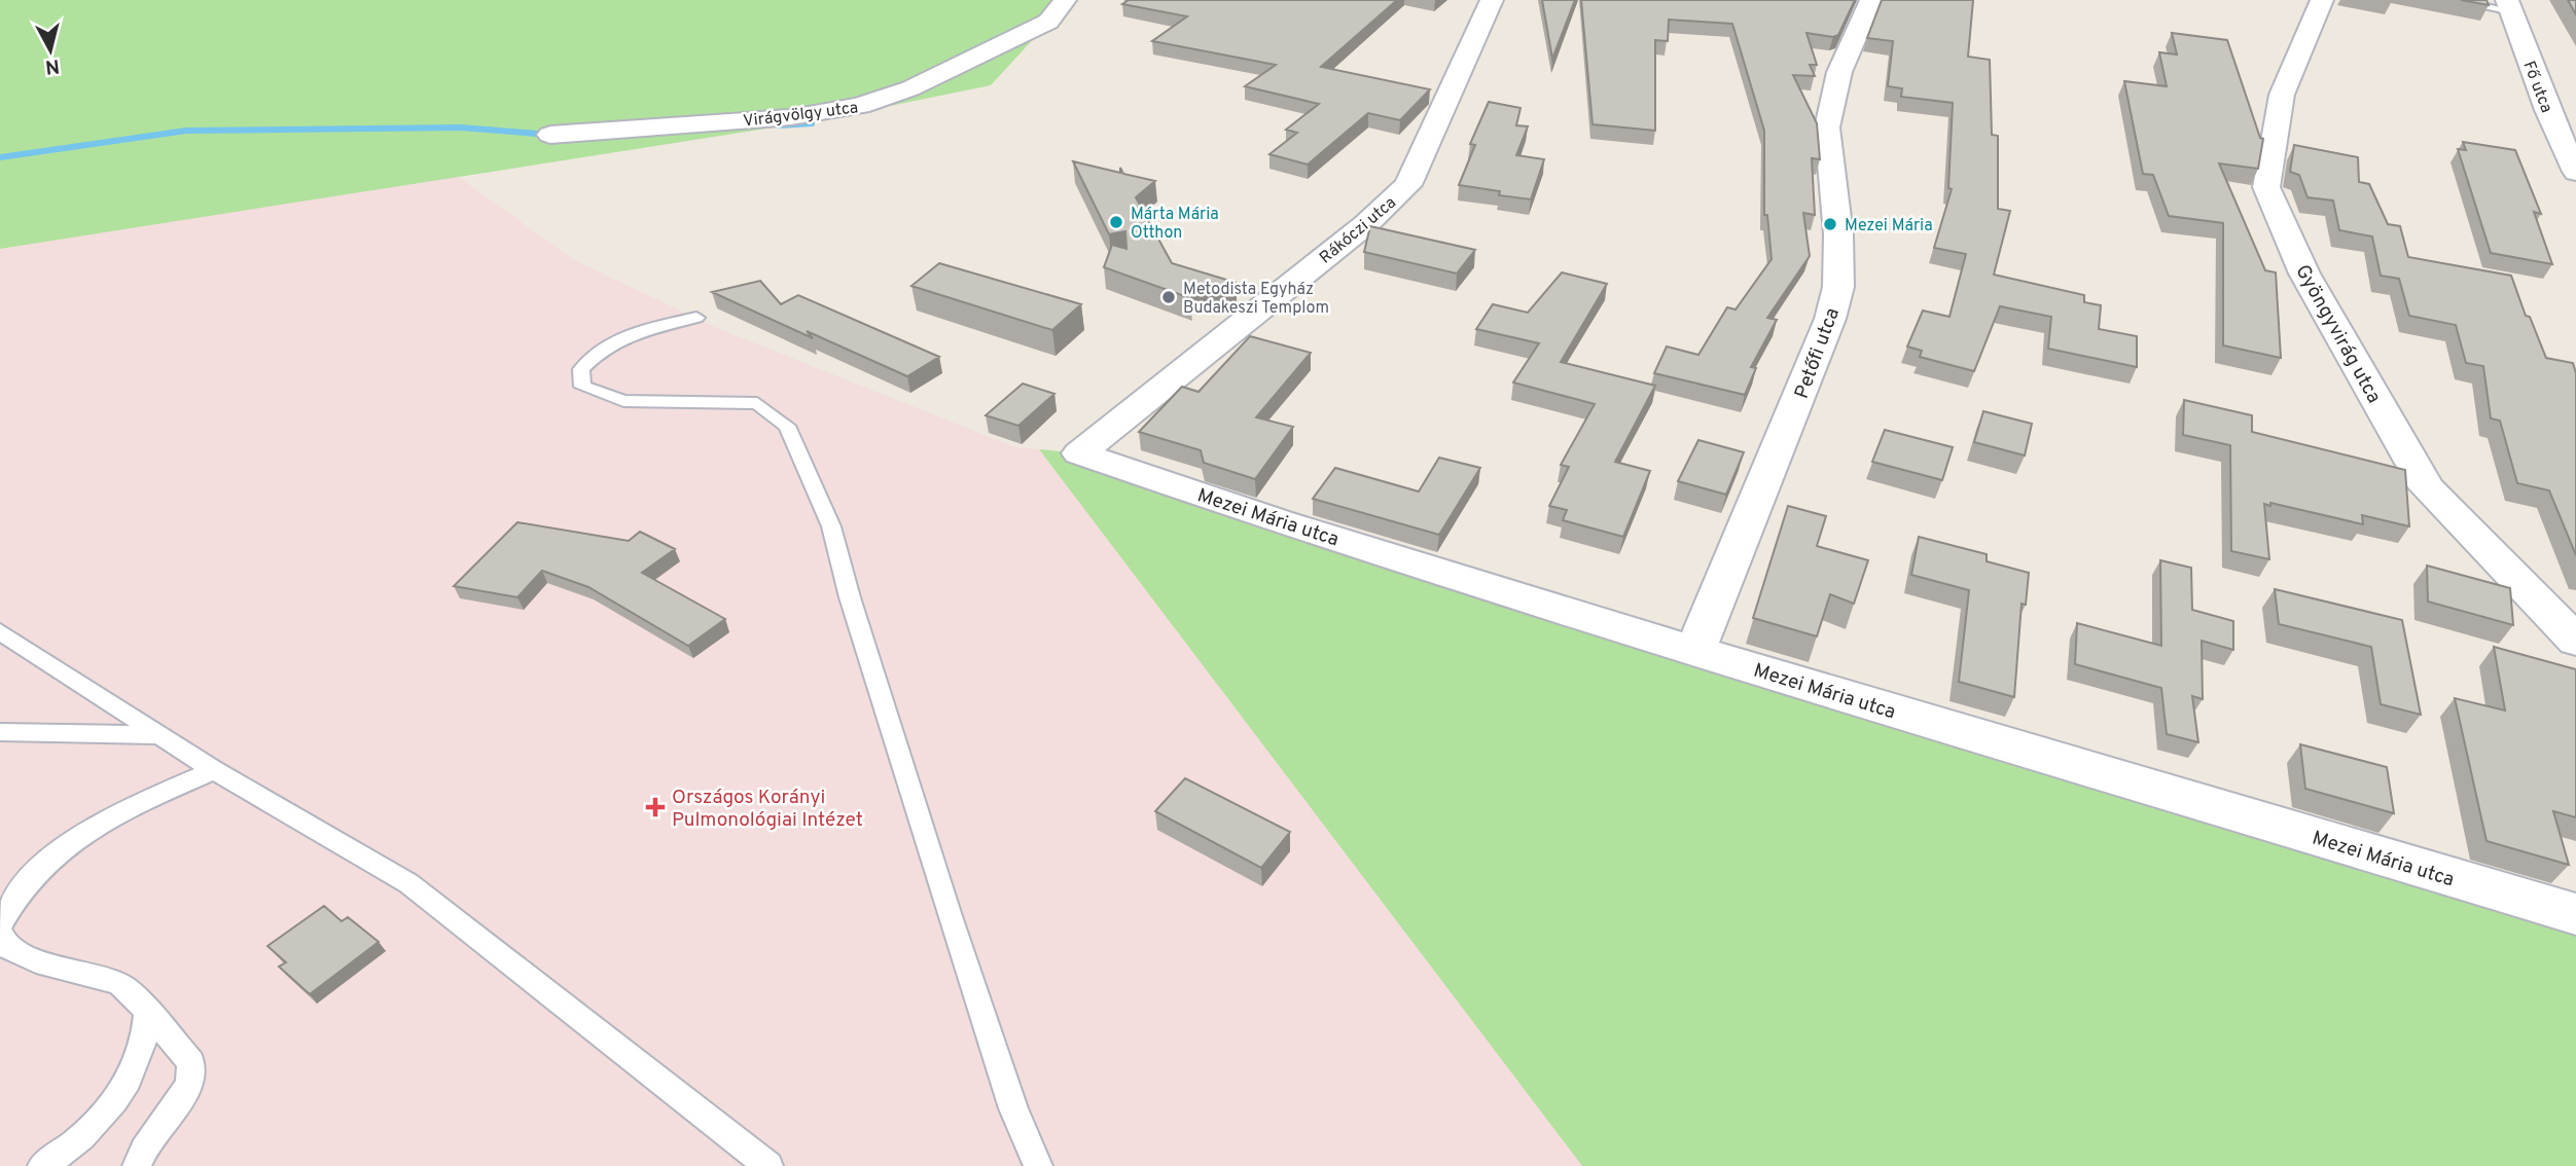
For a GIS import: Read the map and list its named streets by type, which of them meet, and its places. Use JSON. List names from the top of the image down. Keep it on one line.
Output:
{"streets":{"street":["Fő utca","Virágvölgy utca","Rákóczi utca","Gyöngyvirág utca","Petőfi utca","Mezei Mária utca"]},"crossings":[["Rákóczi utca","Mezei Mária utca"],["Petőfi utca","Mezei Mária utca"]],"places":{"other":["Márta Mária Otthon","Mezei Mária","Metodista Egyház Budakeszi Templom"],"health":["Országos Korányi Pulmonológiai Intézet"]},"north":"bottom"}
